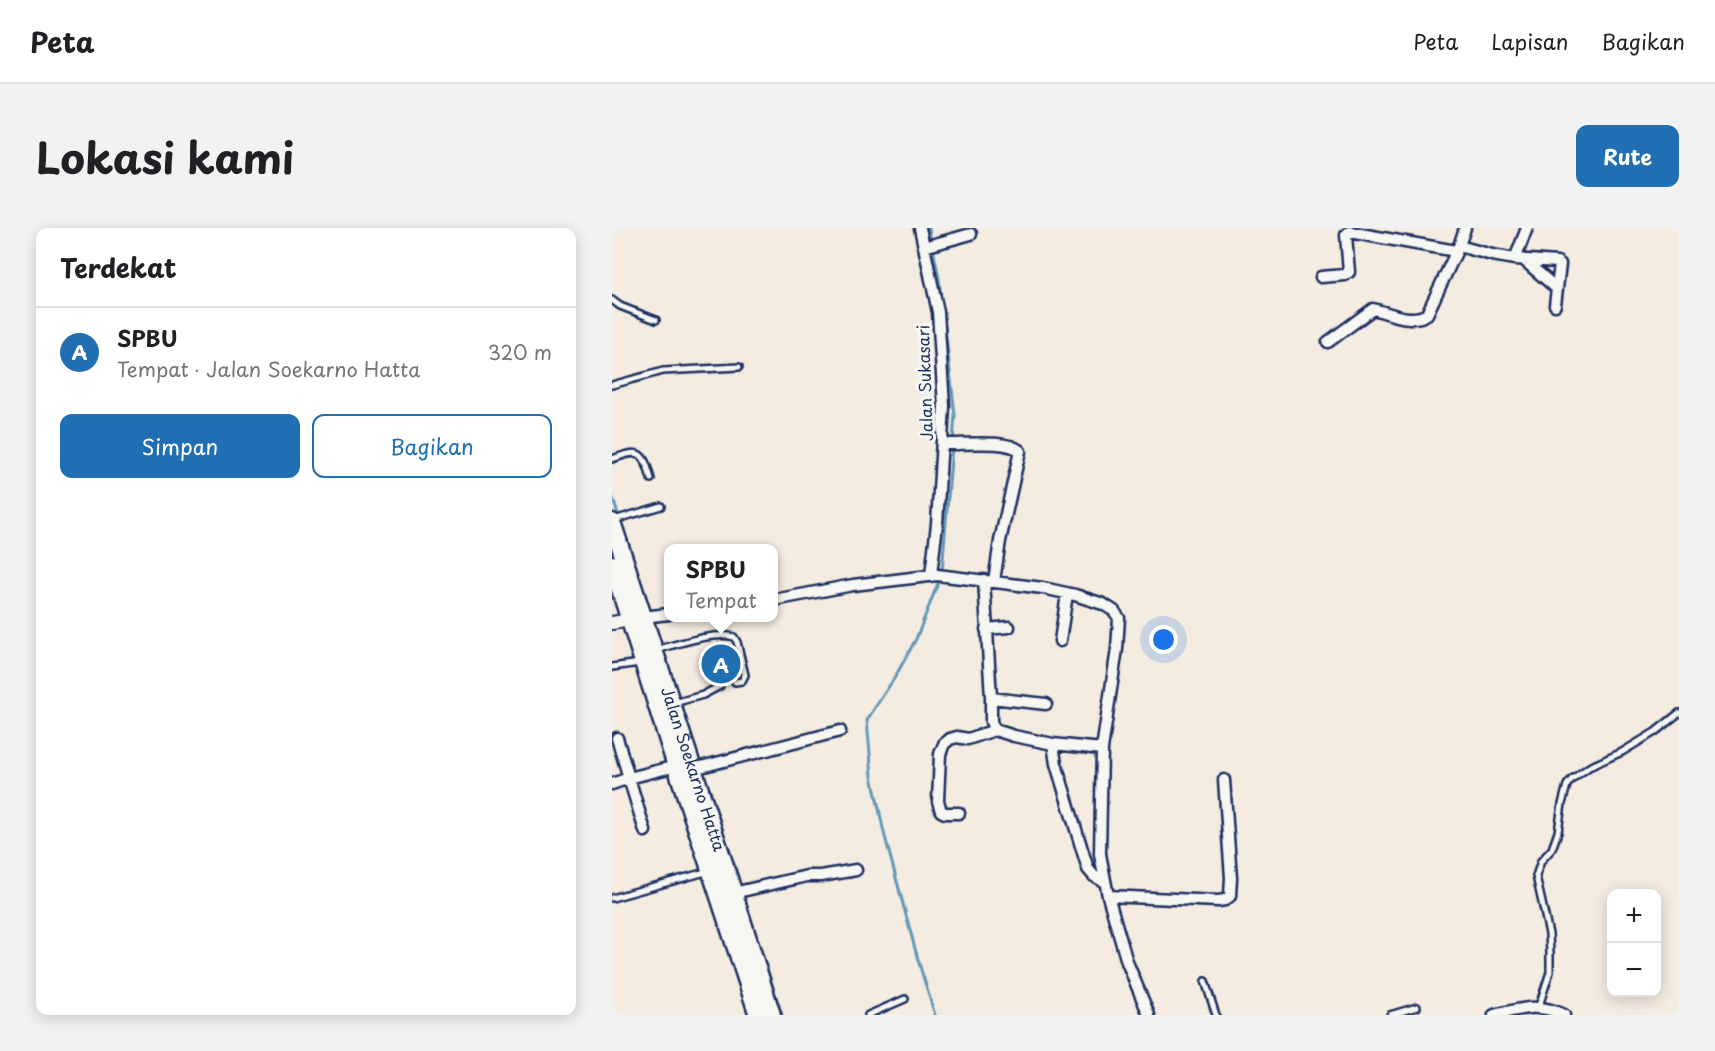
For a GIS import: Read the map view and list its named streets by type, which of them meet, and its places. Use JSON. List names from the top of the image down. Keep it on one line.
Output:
{"streets":{"highway":["Jalan Soekarno Hatta"],"street":["Jalan Sukasari"]},"page":{"header":"Peta","nav":["Peta","Lapisan","Bagikan"],"title":"Lokasi kami","buttons":["Rute",["Simpan","Bagikan"]],"heading":"Terdekat","list":[{"mark":"A","name":"SPBU","note":"Tempat · Jalan Soekarno Hatta","value":"320 m"}],"popup":["SPBU","Tempat"],"pins":"A","map_buttons":["+","−"]}}
